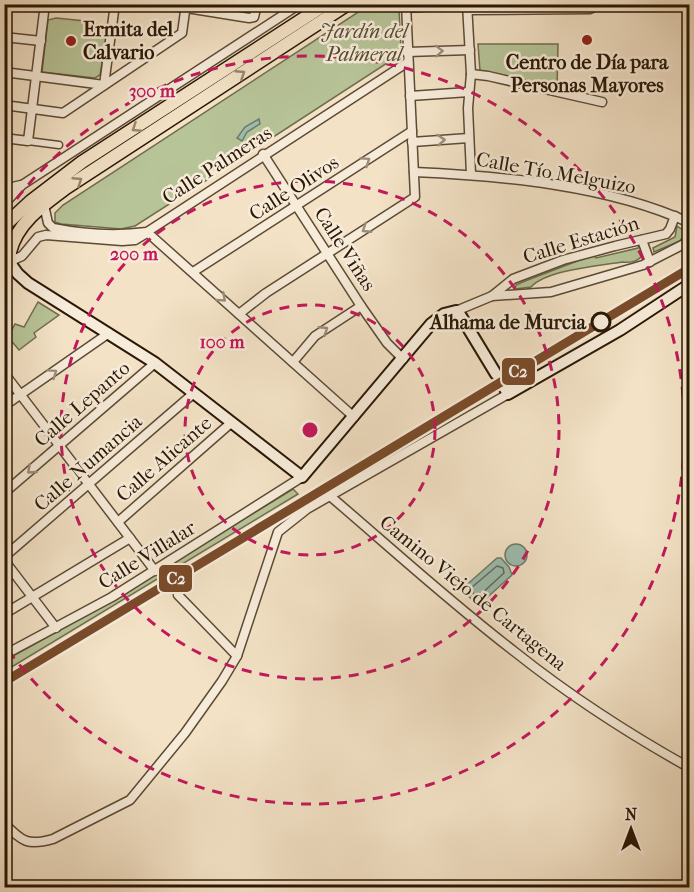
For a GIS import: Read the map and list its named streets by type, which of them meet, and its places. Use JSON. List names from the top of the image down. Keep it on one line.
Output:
{"streets":{"main road":["Calle Estación"],"street":["Calle Palmeras","Calle Tío Melguizo","Calle Olivos","Calle Viñas","Calle Lepanto","Calle Alicante","Calle Numancia","Calle Villalar","Camino Viejo de Cartagena"]},"crossings":[["Calle Palmeras","Calle Viñas"],["Calle Tío Melguizo","Calle Estación"],["Calle Olivos","Calle Viñas"],["Calle Estación","Calle Viñas"],["Calle Estación","Calle Villalar"]],"one_way":["Calle Lepanto"],"parks":["Jardín del Palmeral"],"places":["Centro de Día para Personas Mayores","Ermita del Calvario","Alhama de Murcia"],"lines":["transit line C2"],"north":"top","rings":["300 m","200 m","100 m"]}
